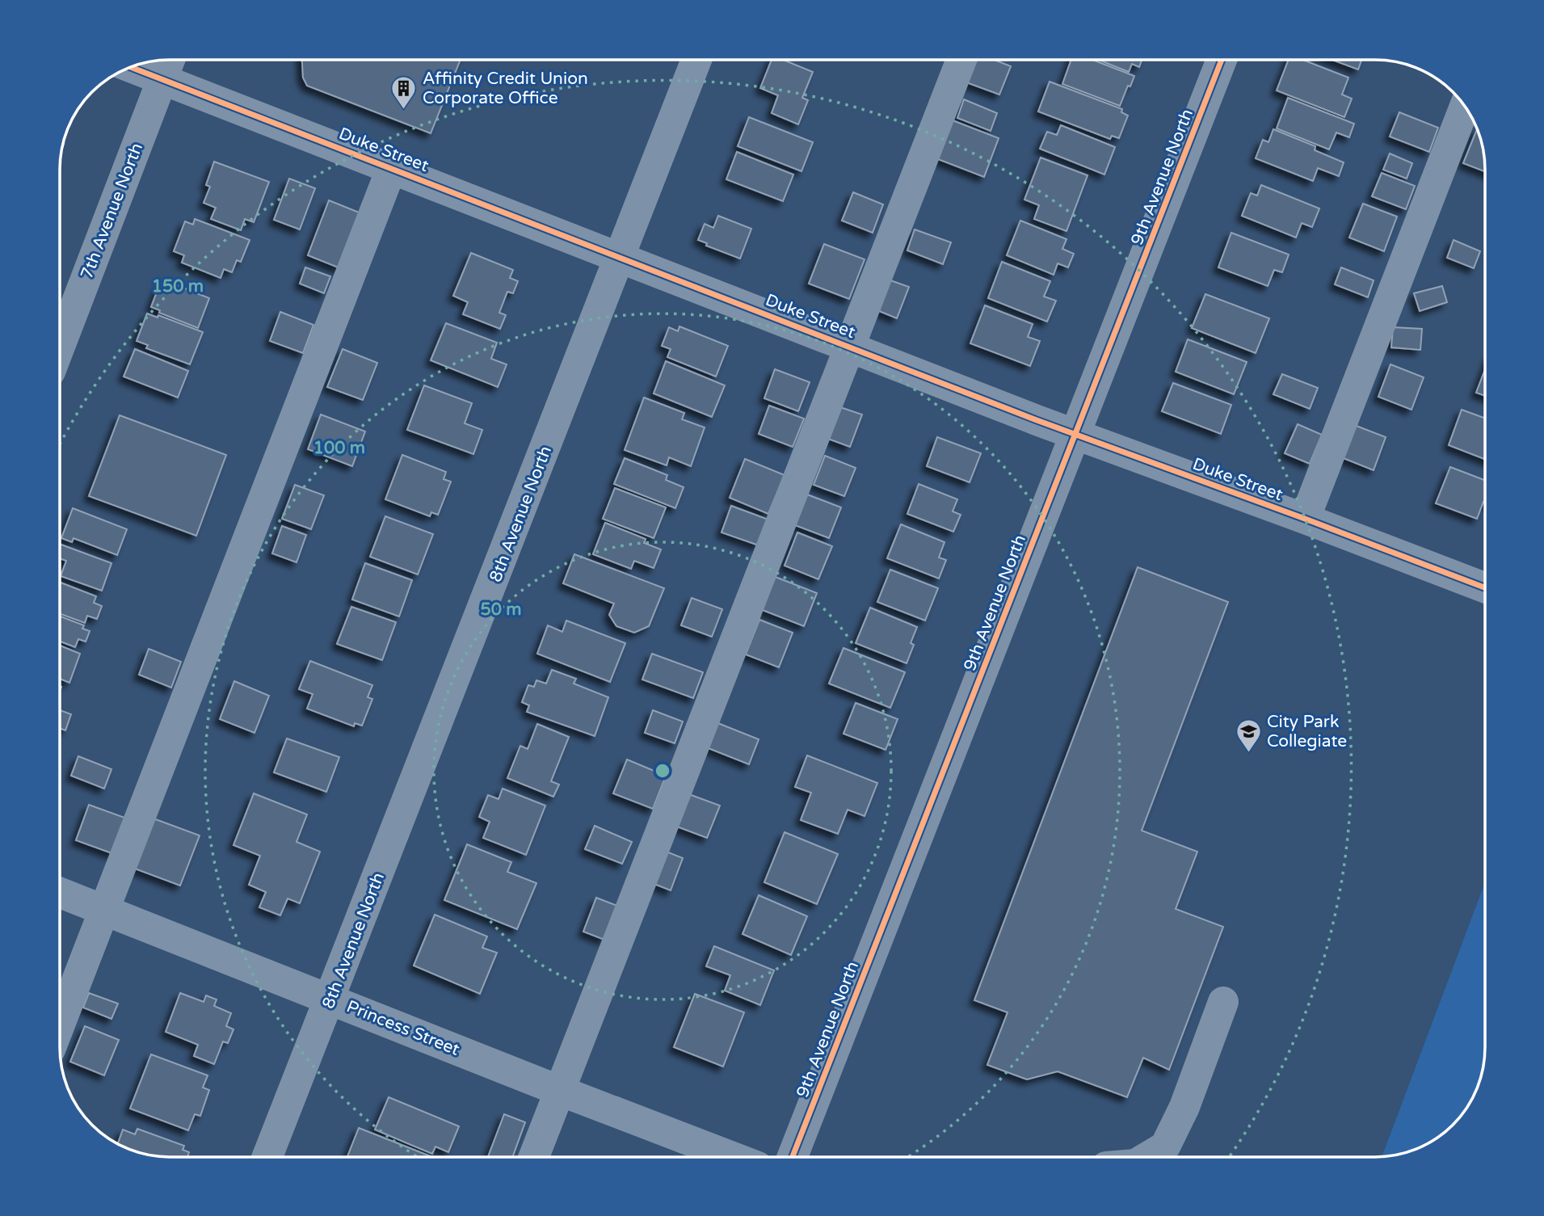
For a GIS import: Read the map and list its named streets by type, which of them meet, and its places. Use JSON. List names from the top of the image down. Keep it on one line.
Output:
{"streets":{"street":["Duke Street","9th Avenue North","7th Avenue North","8th Avenue North","Princess Street"]},"crossings":[["Duke Street","9th Avenue North"],["Duke Street","7th Avenue North"],["Duke Street","8th Avenue North"],["8th Avenue North","Princess Street"]],"places":{"building":["Affinity Credit Union Corporate Office"],"school or university":["City Park Collegiate"]},"rings":["150 m","100 m","50 m"]}
